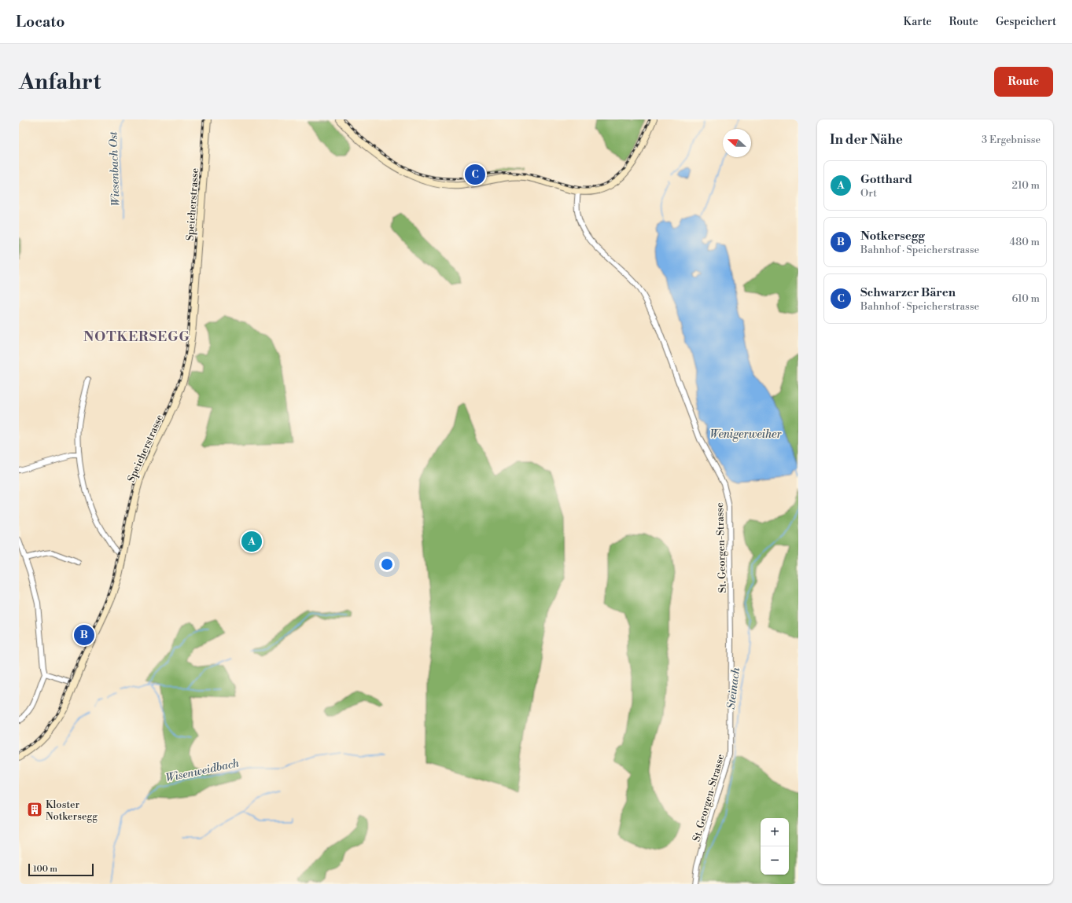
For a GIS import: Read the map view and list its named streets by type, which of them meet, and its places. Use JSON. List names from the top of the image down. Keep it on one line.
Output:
{"streets":{"main road":["Speicherstrasse"],"street":["St. Georgen-Strasse"]},"districts":["NOTKERSEGG"],"water":["Wiesenbach Ost","Wenigerweiher","Steinach","Wisenweidbach"],"places":{"building":["Kloster Notkersegg"]},"scale_bar":"100 m","north":"left","page":{"header":"Locato","nav":["Karte","Route","Gespeichert"],"buttons":"Route","title":"Anfahrt","heading":["In der Nähe","3 Ergebnisse"],"list":[{"mark":"A","name":"Gotthard","note":"Ort","value":"210 m"},{"mark":"B","name":"Notkersegg","note":"Bahnhof · Speicherstrasse","value":"480 m"},{"mark":"C","name":"Schwarzer Bären","note":"Bahnhof · Speicherstrasse","value":"610 m"}],"pins":["C","A","B"],"map_buttons":["+","−"],"scale":"100 m"}}
